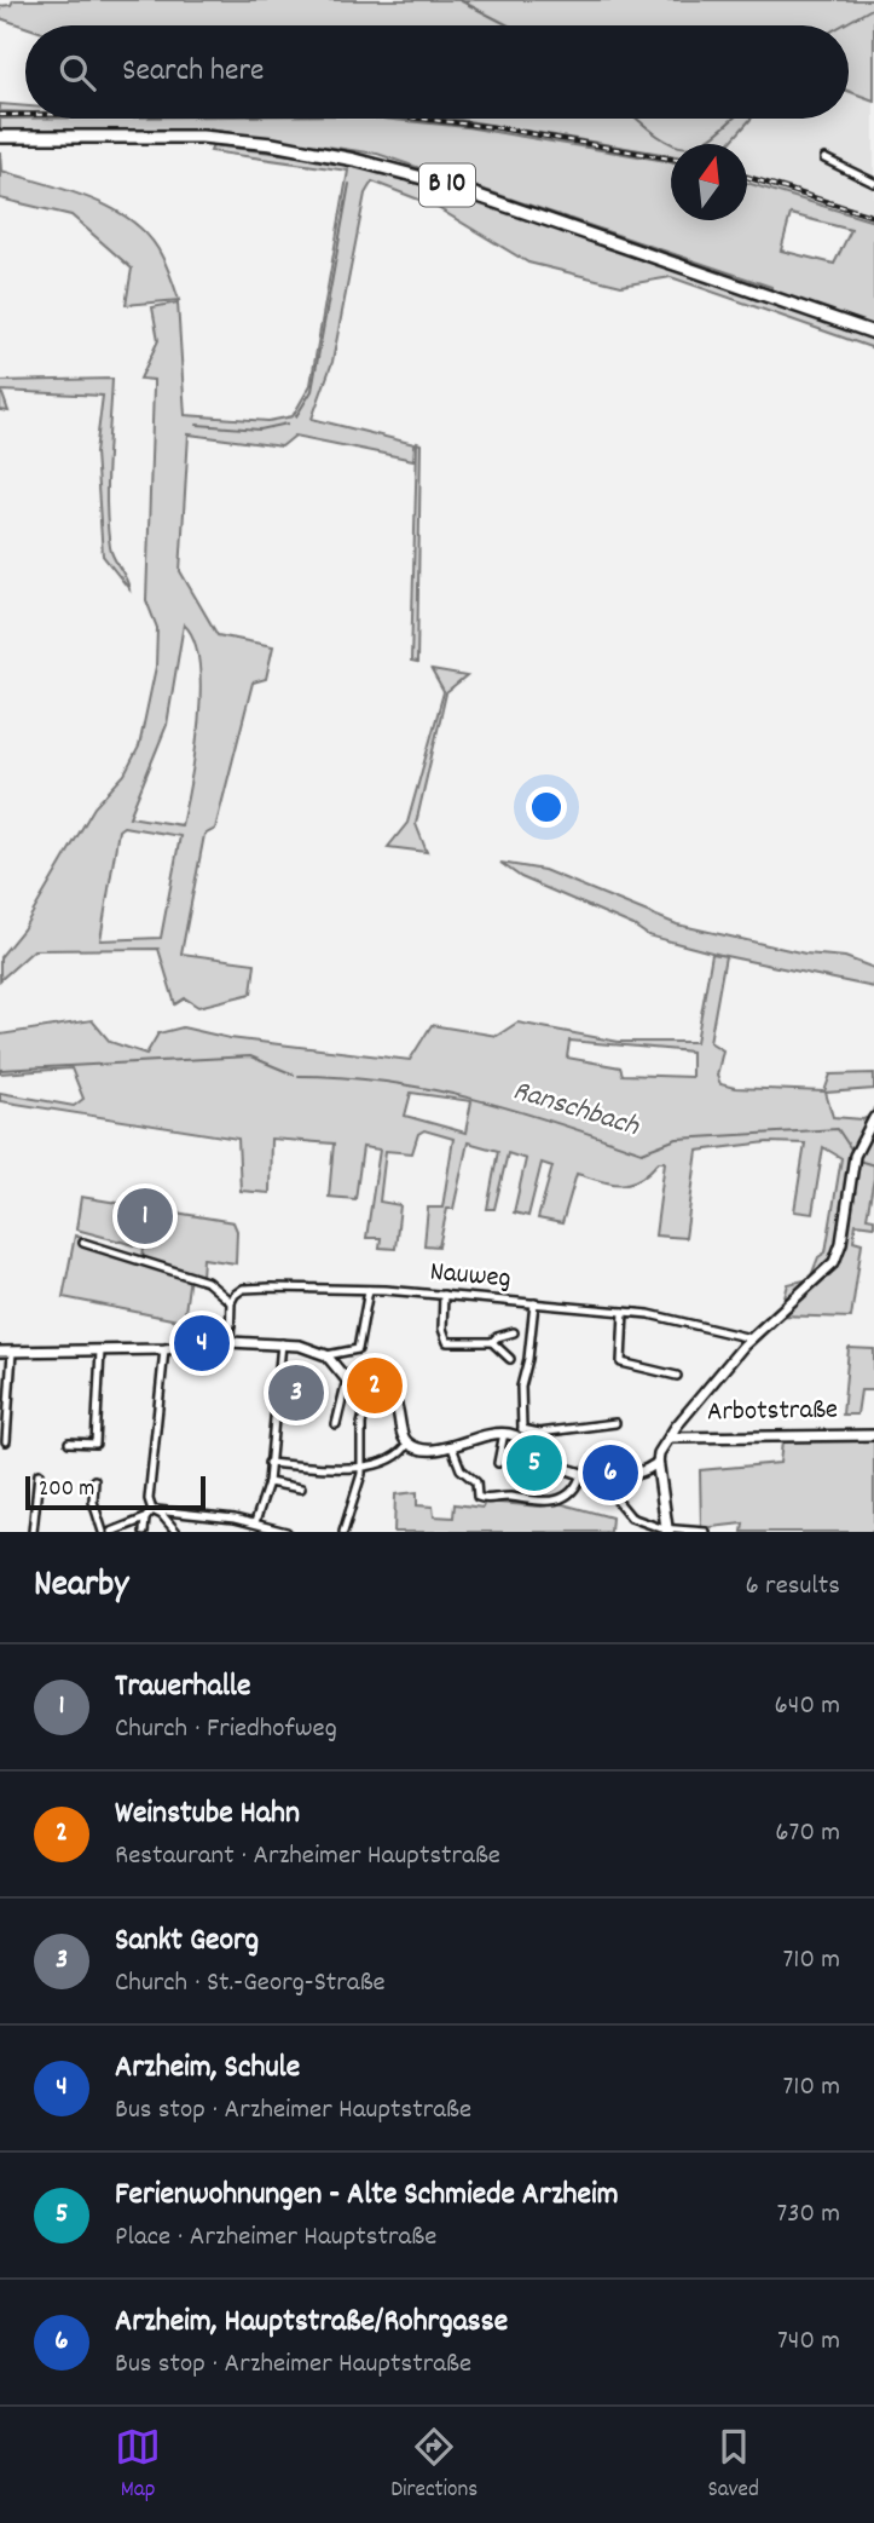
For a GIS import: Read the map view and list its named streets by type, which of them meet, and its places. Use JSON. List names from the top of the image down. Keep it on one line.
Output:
{"streets":{"highway":["B 10"],"street":["Nauweg","Arbotstraße"]},"water":["Ranschbach"],"scale_bar":"200 m","north":"top","page":{"search":"Search here","pins":["1","4","2","3","5","6"],"scale":"200 m","heading":["Nearby","6 results"],"list":[{"mark":"1","name":"Trauerhalle","note":"Church · Friedhofweg","value":"640 m"},{"mark":"2","name":"Weinstube Hahn","note":"Restaurant · Arzheimer Hauptstraße","value":"670 m"},{"mark":"3","name":"Sankt Georg","note":"Church · St.-Georg-Straße","value":"710 m"},{"mark":"4","name":"Arzheim, Schule","note":"Bus stop · Arzheimer Hauptstraße","value":"710 m"},{"mark":"5","name":"Ferienwohnungen - Alte Schmiede Arzheim","note":"Place · Arzheimer Hauptstraße","value":"730 m"},{"mark":"6","name":"Arzheim, Hauptstraße/Rohrgasse","note":"Bus stop · Arzheimer Hauptstraße","value":"740 m"}],"nav":["Map","Directions","Saved"]}}
